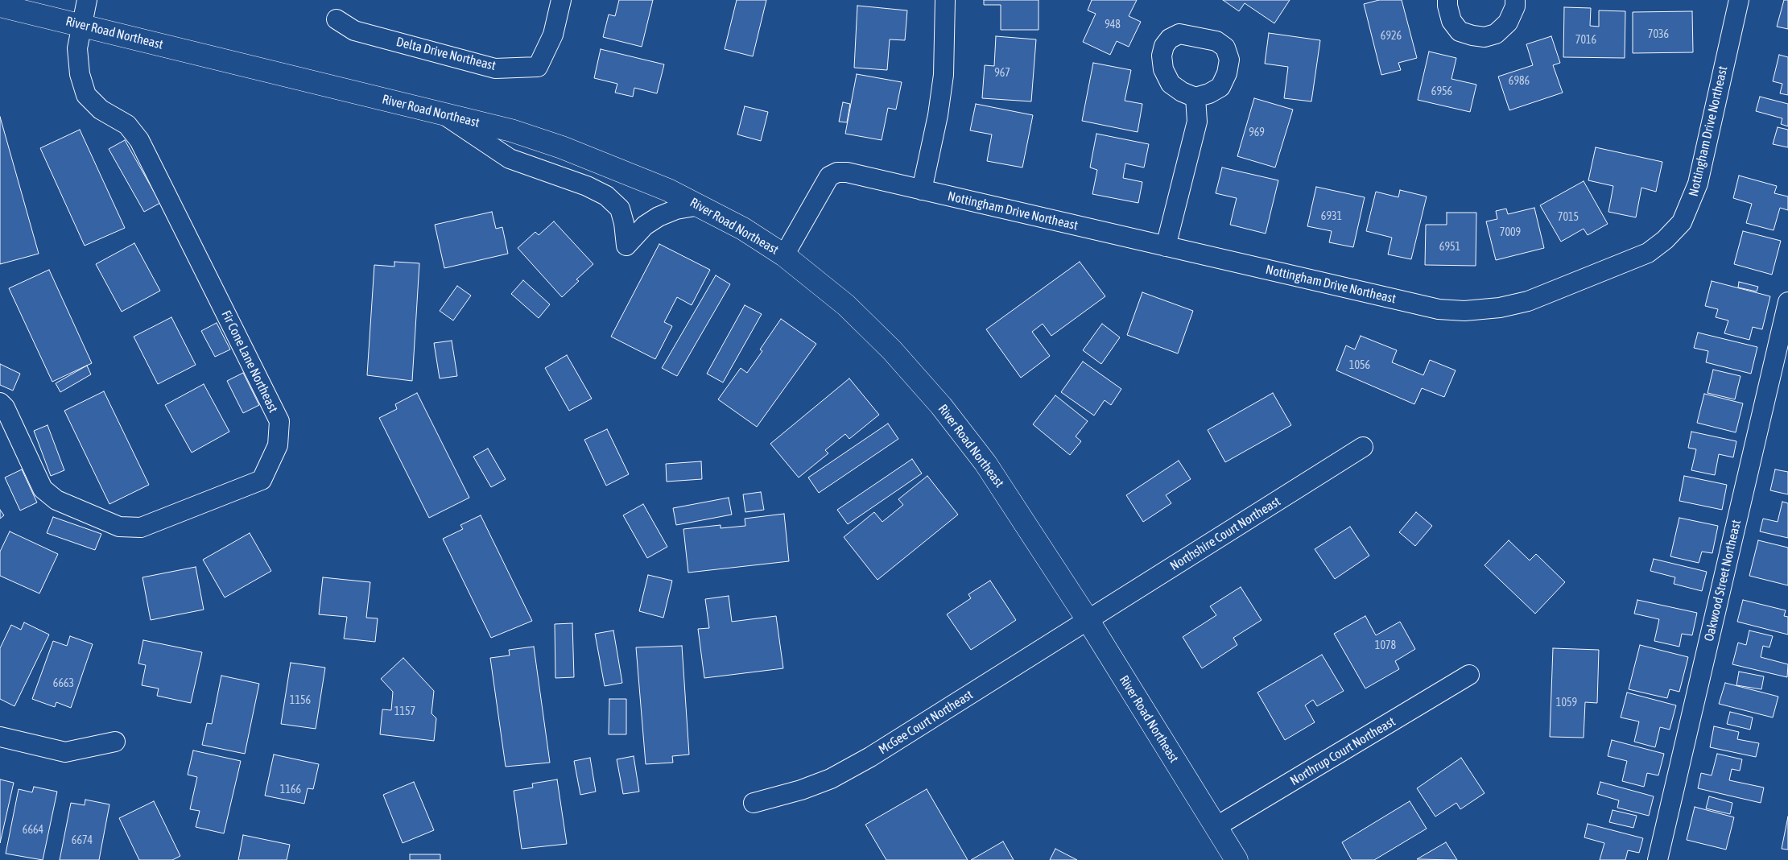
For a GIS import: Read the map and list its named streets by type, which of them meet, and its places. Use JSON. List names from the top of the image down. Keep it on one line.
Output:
{"streets":{"main road":["River Road Northeast"],"street":["Delta Drive Northeast","Nottingham Drive Northeast","Fir Cone Lane Northeast","Northshire Court Northeast","Oakwood Street Northeast","McGee Court Northeast","Northrup Court Northeast"]},"crossings":[["River Road Northeast","Nottingham Drive Northeast"],["River Road Northeast","Fir Cone Lane Northeast"],["River Road Northeast","Northshire Court Northeast"],["River Road Northeast","McGee Court Northeast"],["River Road Northeast","Northrup Court Northeast"],["Northshire Court Northeast","McGee Court Northeast"]],"house_numbers":["948","7036","6926","7016","967","6986","6956","969","6931","7015","7009","6951","1056","1078","6663","1156","1059","1157","1166","6664","6674"]}
